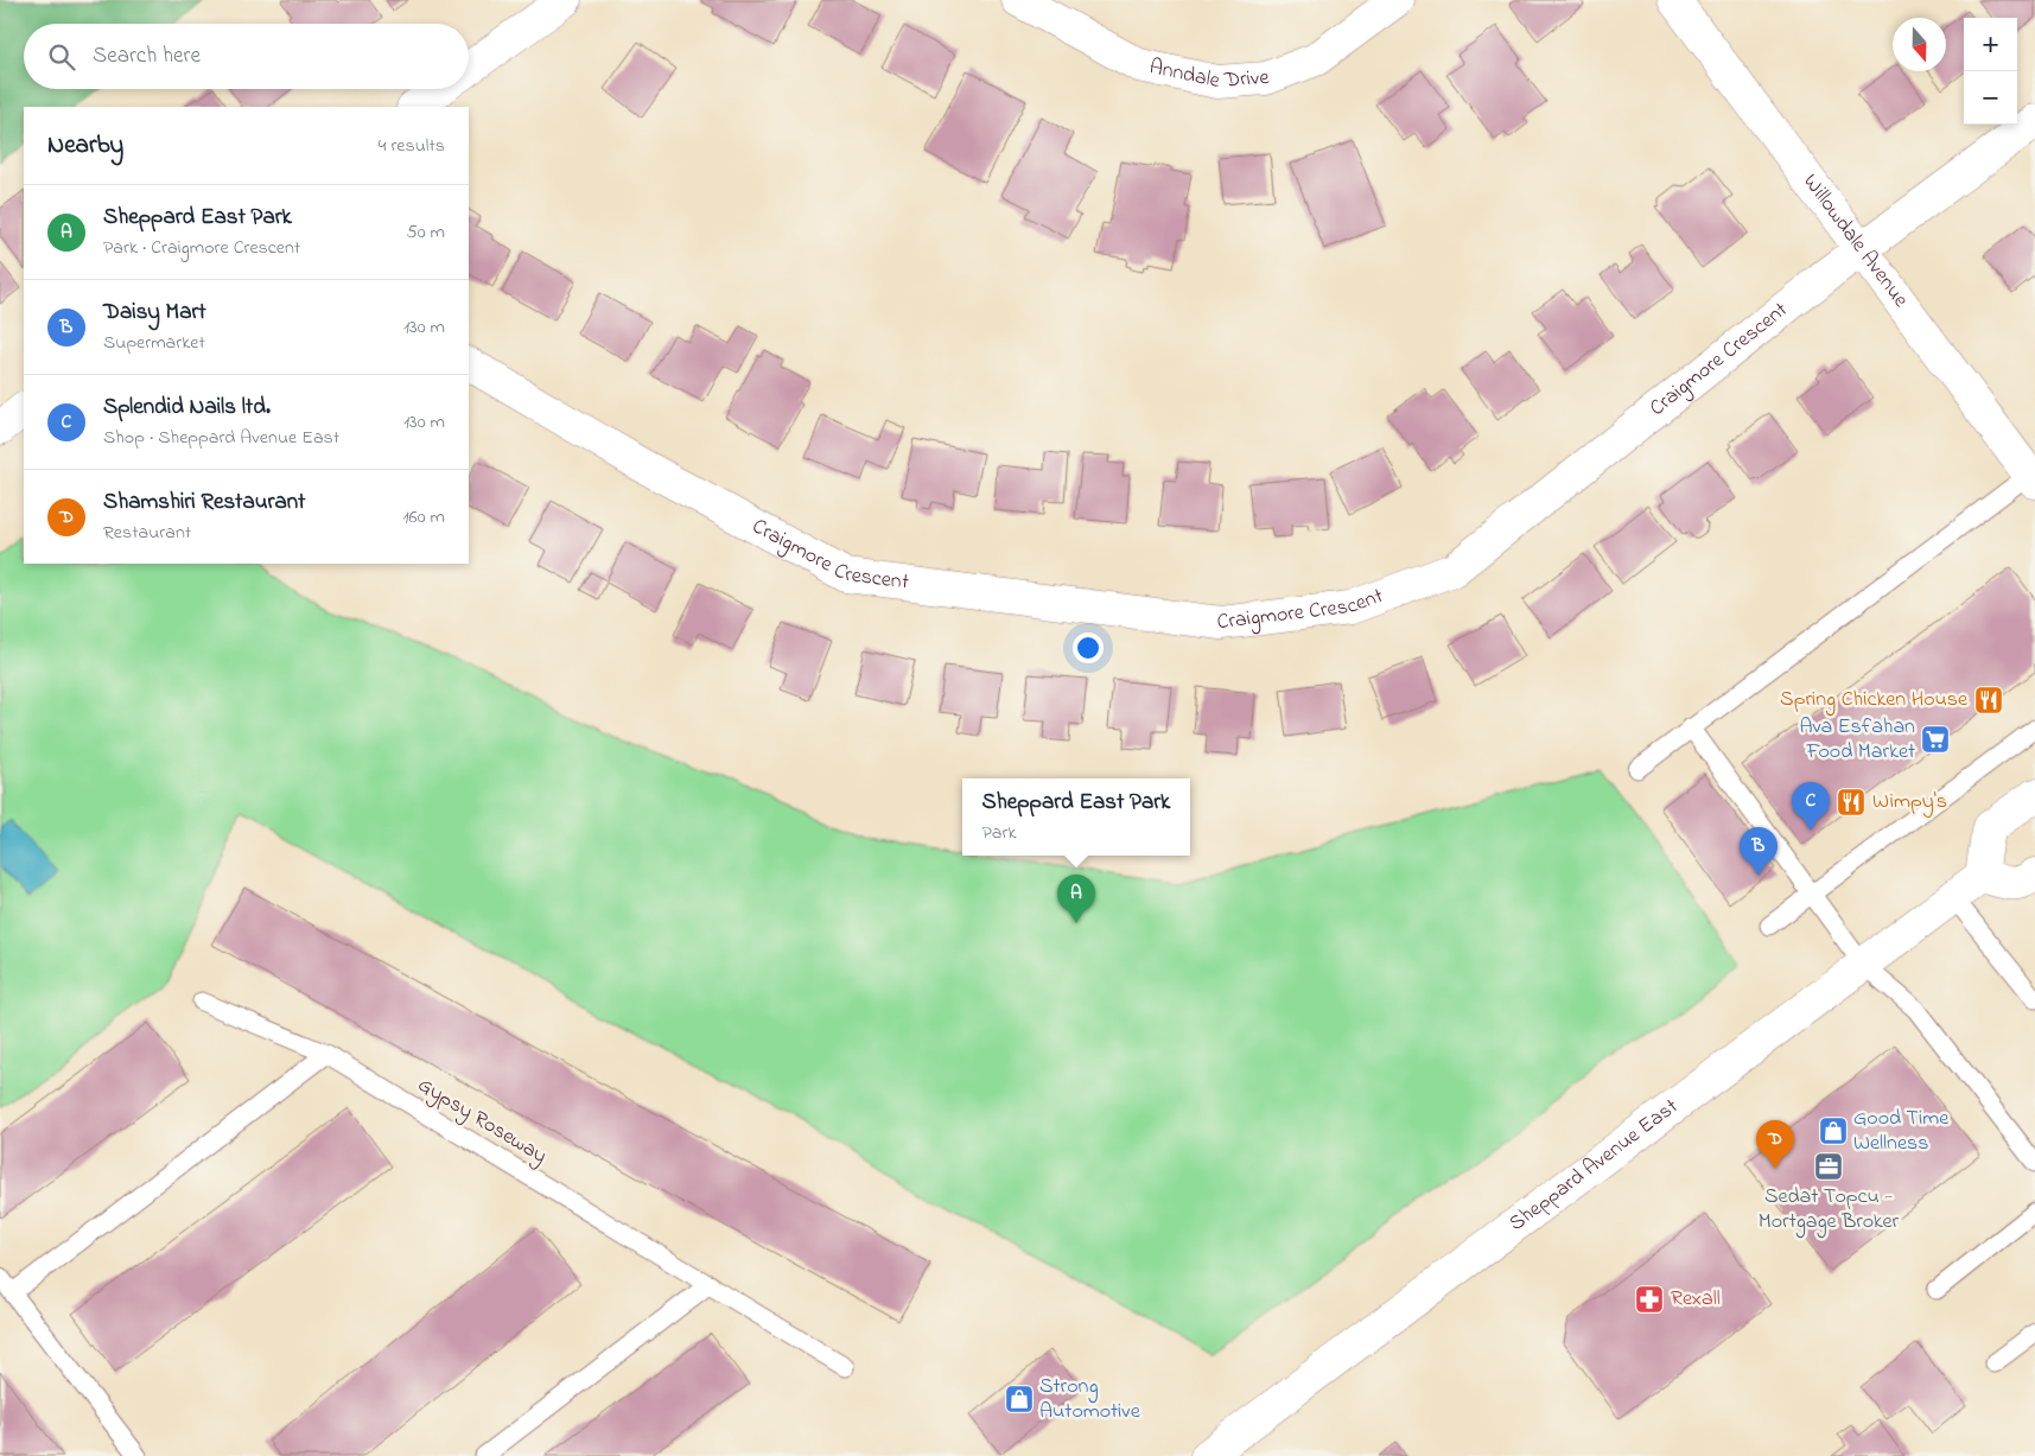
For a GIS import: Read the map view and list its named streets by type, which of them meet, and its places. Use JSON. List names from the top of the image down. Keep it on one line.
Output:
{"streets":{"street":["Anndale Drive","Willowdale Avenue","Craigmore Crescent","Sheppard Avenue East"],"lane":["Gypsy Roseway"]},"crossings":[["Willowdale Avenue","Craigmore Crescent"]],"places":{"restaurant":["Spring Chicken House","Wimpy's"],"supermarket":["Ava Esfahan Food Market"],"shop":["Good Time Wellness","Strong Automotive"],"office":["Sedat Topcu - Mortgage Broker"],"pharmacy":["Rexall"]},"north":"bottom","page":{"map_buttons":["+","−"],"search":"Search here","heading":["Nearby","4 results"],"list":[{"mark":"A","name":"Sheppard East Park","note":"Park · Craigmore Crescent","value":"50 m"},{"mark":"B","name":"Daisy Mart","note":"Supermarket","value":"130 m"},{"mark":"C","name":"Splendid Nails ltd.","note":"Shop · Sheppard Avenue East","value":"130 m"},{"mark":"D","name":"Shamshiri Restaurant","note":"Restaurant","value":"160 m"}],"popup":["Sheppard East Park","Park"],"pins":["C","B","A","D"]}}
